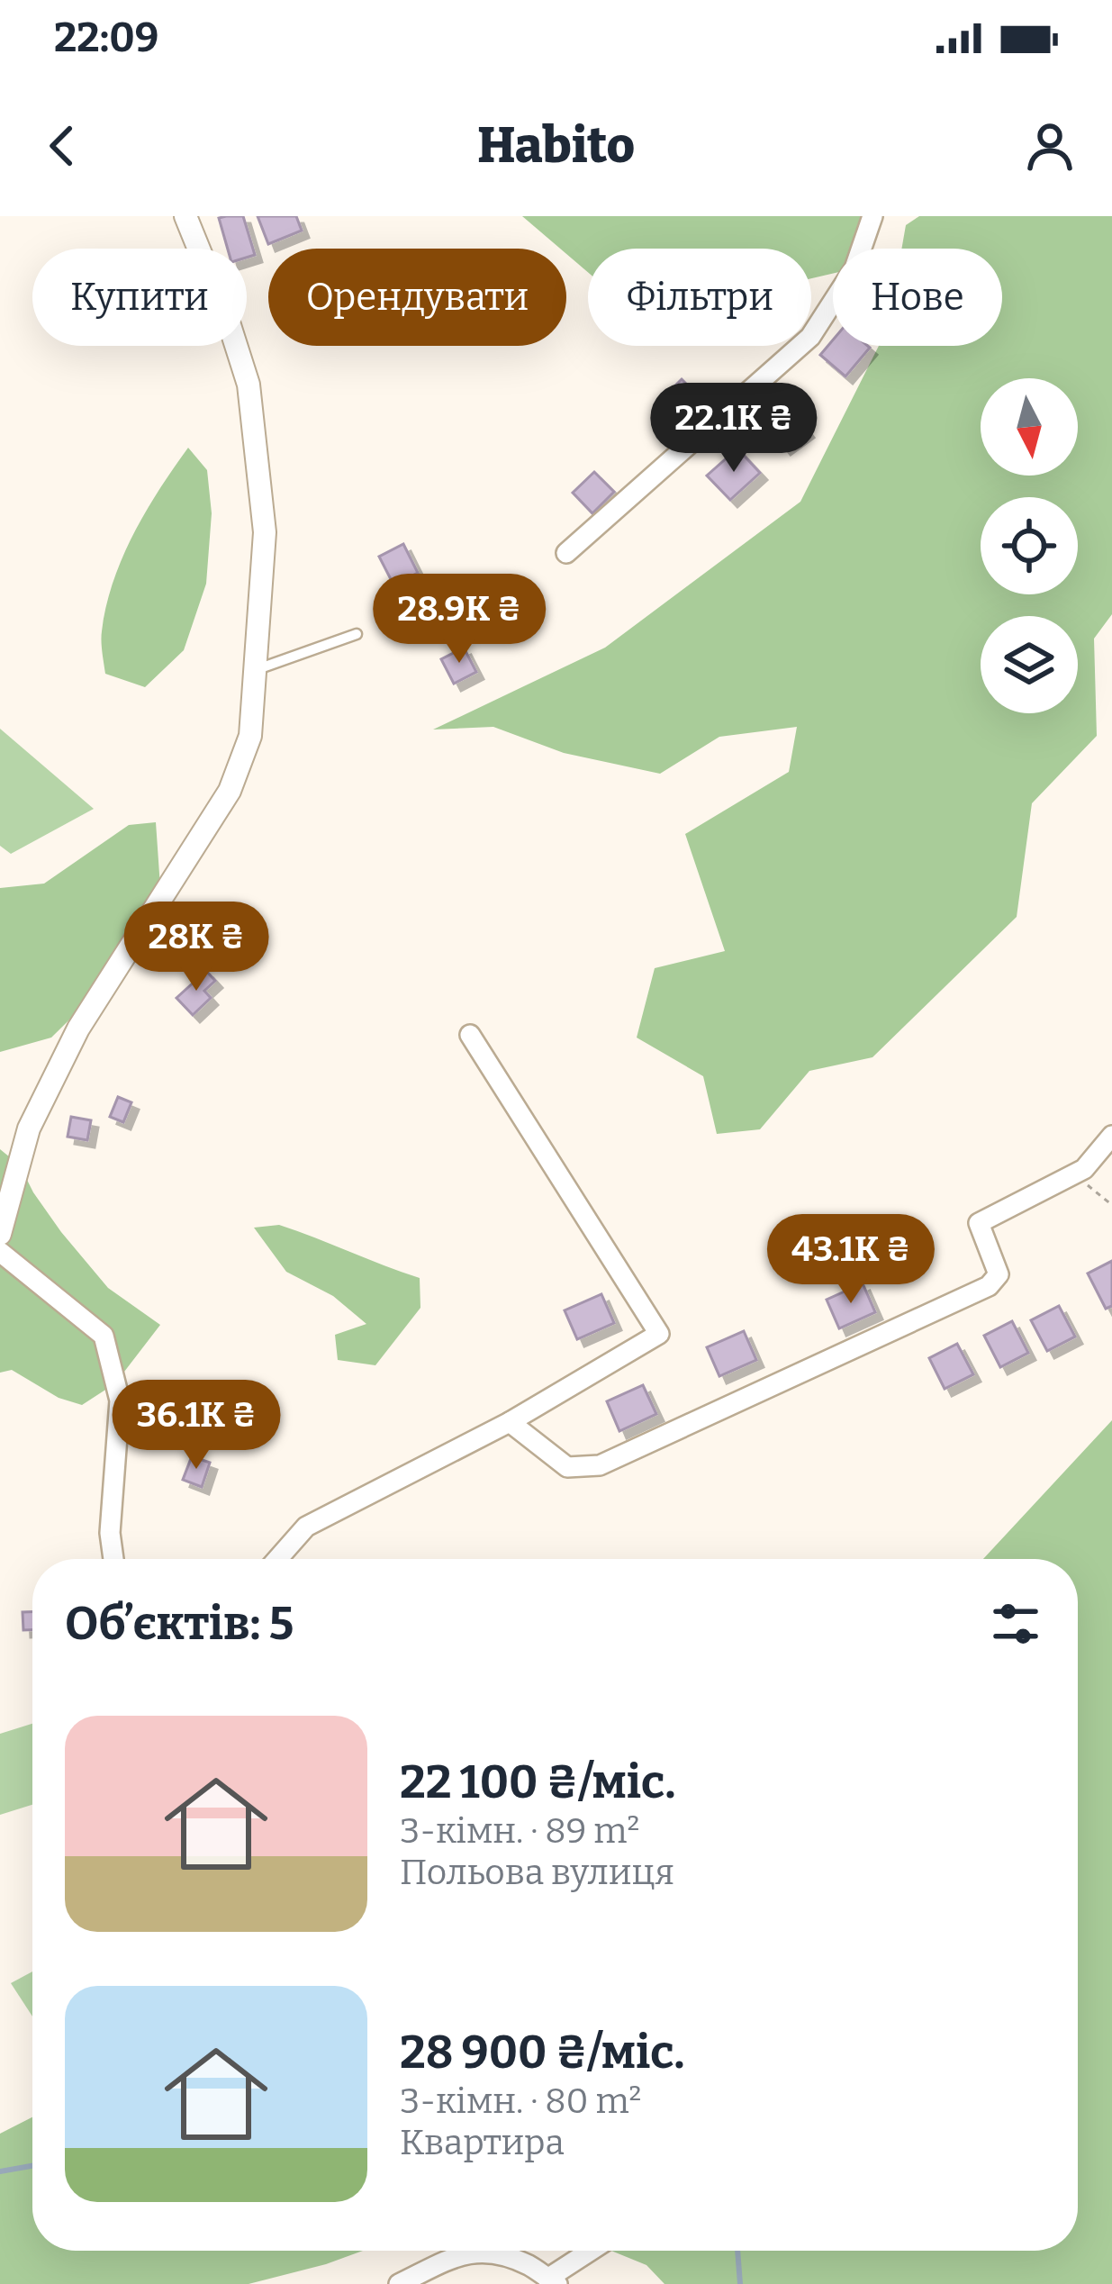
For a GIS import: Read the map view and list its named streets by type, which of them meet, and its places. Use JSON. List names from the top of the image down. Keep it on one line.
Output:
{"north":"bottom","page":{"status":"22:09","header":"Habito","chip":["Купити","Орендувати","Фільтри","Нове"],"price":["22.1K ₴","28.9K ₴","28K ₴","43.1K ₴","36.1K ₴"],"heading":"Об’єктів: 5","list":[{"name":"22 100 ₴/міс.","note":"3-кімн. · 89 m² · Польова вулиця"},{"name":"28 900 ₴/міс.","note":"3-кімн. · 80 m² · Квартира"}]}}
